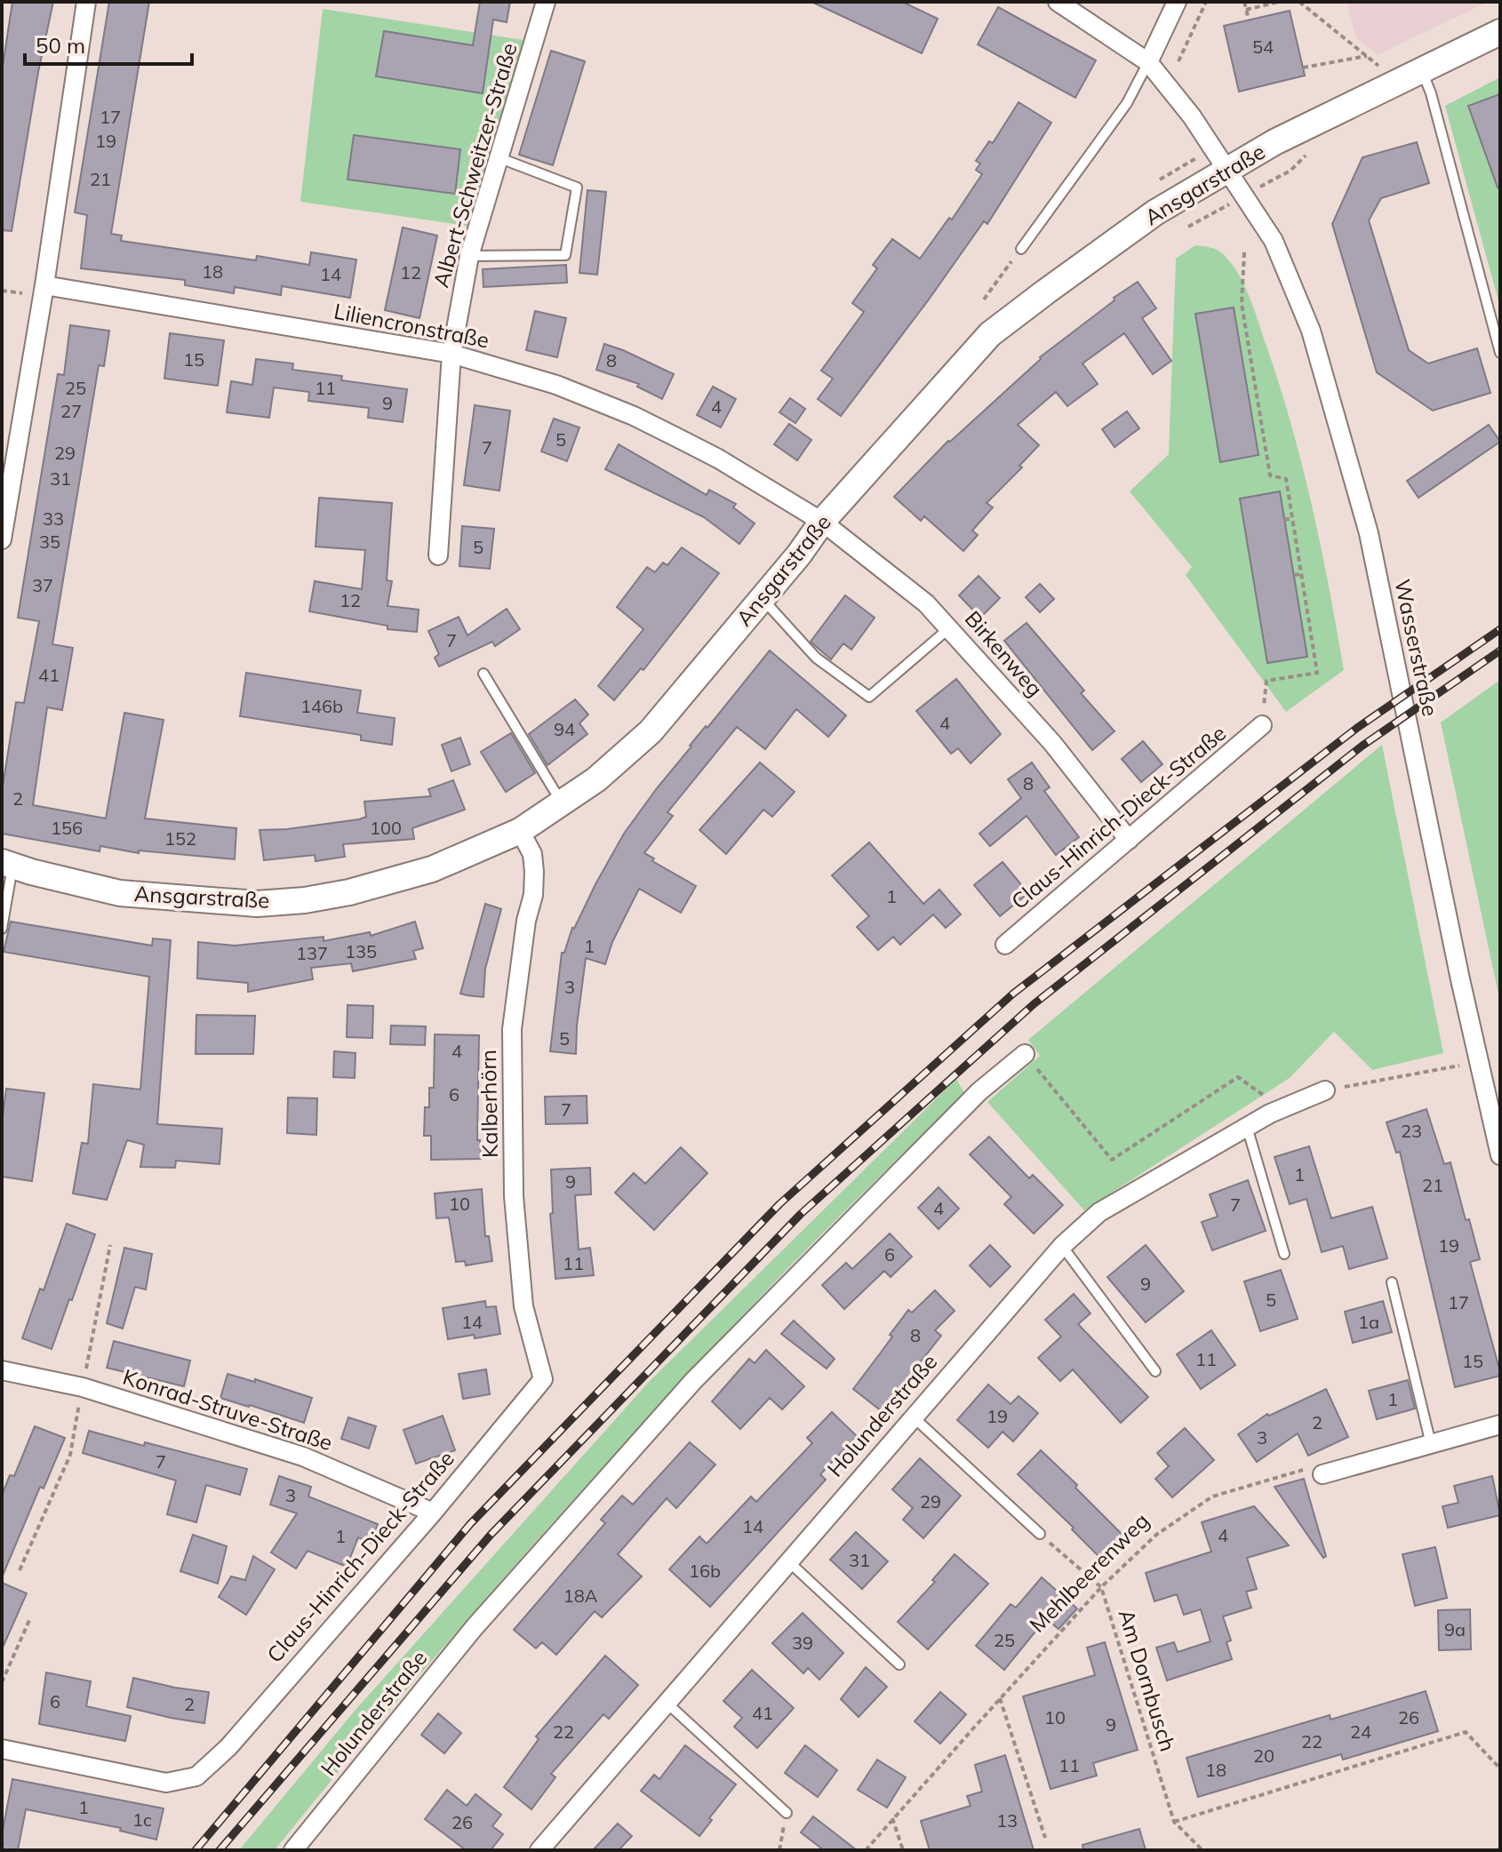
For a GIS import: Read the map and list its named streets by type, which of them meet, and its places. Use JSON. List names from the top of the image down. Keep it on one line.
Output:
{"streets":{"street":["Albert-Schweitzer-Straße","Ansgarstraße","Liliencronstraße","Wasserstraße","Birkenweg","Claus-Hinrich-Dieck-Straße","Kalberhörn","Konrad-Struve-Straße","Holunderstraße"],"path":["Mehlbeerenweg","Am Dornbusch"]},"crossings":[["Albert-Schweitzer-Straße","Liliencronstraße"],["Ansgarstraße","Liliencronstraße"],["Ansgarstraße","Wasserstraße"],["Ansgarstraße","Birkenweg"],["Ansgarstraße","Kalberhörn"],["Liliencronstraße","Birkenweg"],["Birkenweg","Claus-Hinrich-Dieck-Straße"],["Claus-Hinrich-Dieck-Straße","Kalberhörn"],["Claus-Hinrich-Dieck-Straße","Konrad-Struve-Straße"],["Mehlbeerenweg","Am Dornbusch"]],"house_numbers":["54","17","19","21","18","12","14","15","8","25","11","9","4","27","5","7","29","31","33","35","5","37","12","7","41","146b","4","94","8","2","156","100","152","1","1","135","137","3","5","4","6","7","23","1","9","21","10","7","4","19","6","11","9","5","17","14","1a","8","11","15","1","19","2","3","7","3","29","14","4","1","31","16b","18A","9a","25","39","6","2","41","10","26","9","22","24","22","20","11","18","1","1c","13","26"],"scale_bar":"50 m"}
